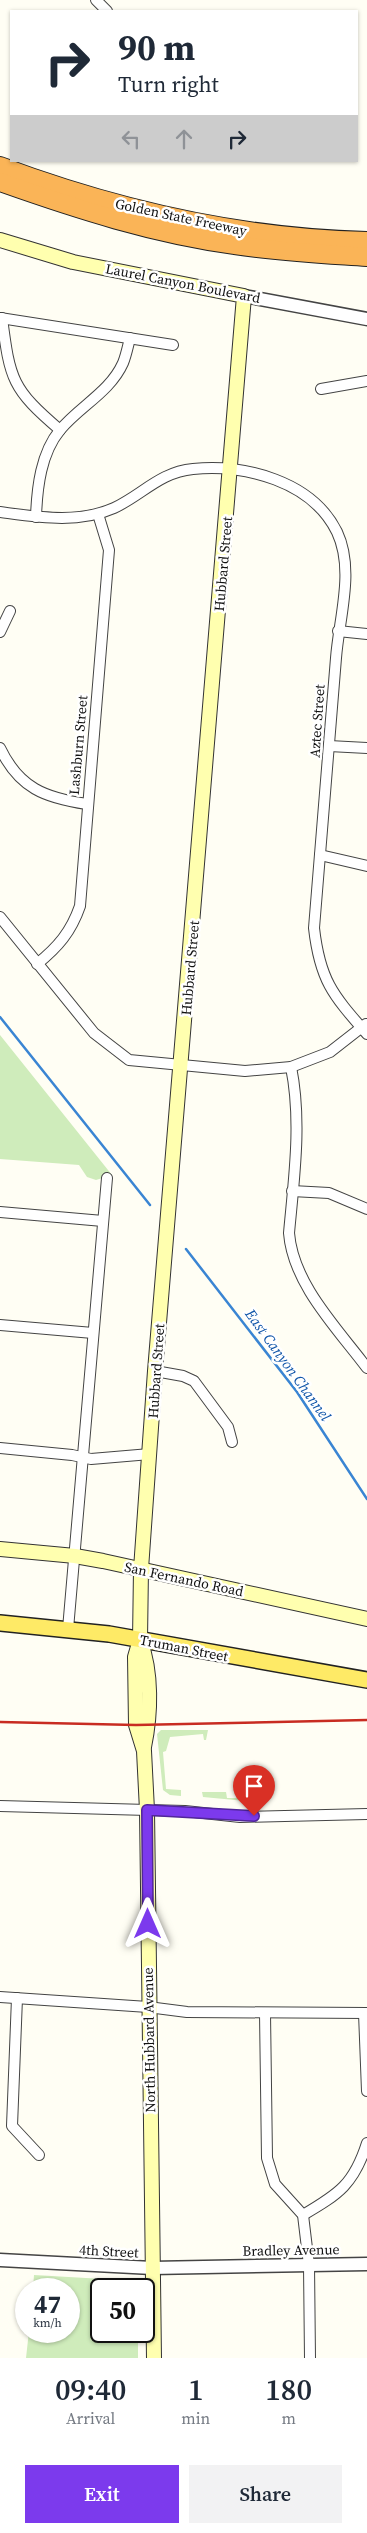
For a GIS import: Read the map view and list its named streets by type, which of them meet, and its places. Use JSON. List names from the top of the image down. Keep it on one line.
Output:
{"streets":{"highway":["Golden State Freeway"],"main road":["Laurel Canyon Boulevard","Hubbard Street","San Fernando Road","Truman Street","North Hubbard Avenue"],"street":["Aztec Street","Lashburn Street","Bradley Avenue","4th Street"]},"crossings":[["Laurel Canyon Boulevard","Hubbard Street"],["Hubbard Street","Aztec Street"],["Hubbard Street","San Fernando Road"],["Hubbard Street","Truman Street"],["Hubbard Street","North Hubbard Avenue"],["Aztec Street","Lashburn Street"],["North Hubbard Avenue","4th Street"],["Bradley Avenue","4th Street"]],"water":["East Canyon Channel"],"page":{"turn":["90 m","Turn right"],"speed":"47 km/h","limit":"50","eta":["09:40","Arrival","1","min","180","m"],"buttons":["Exit","Share"]}}
